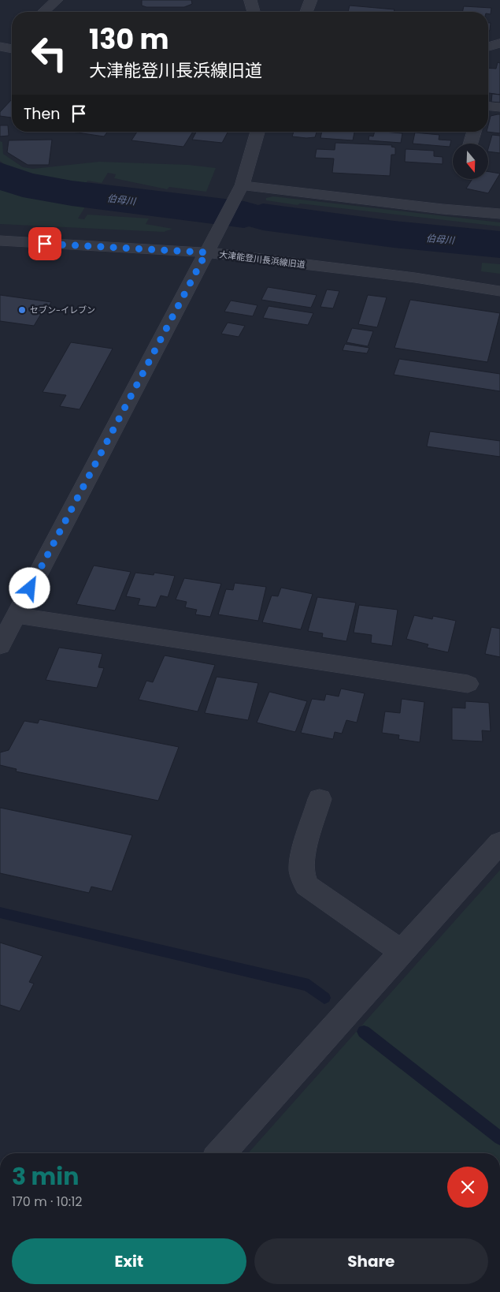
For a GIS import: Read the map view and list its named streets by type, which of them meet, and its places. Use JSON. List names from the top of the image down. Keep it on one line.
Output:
{"streets":{"street":["大津能登川長浜線旧道"]},"water":["伯母川"],"places":["セブン-イレブン"],"north":"bottom","page":{"turn":["130 m","大津能登川長浜線旧道"],"then":"Then","heading":["3 min","170 m · 10:12"],"buttons":["Exit","Share"]}}
